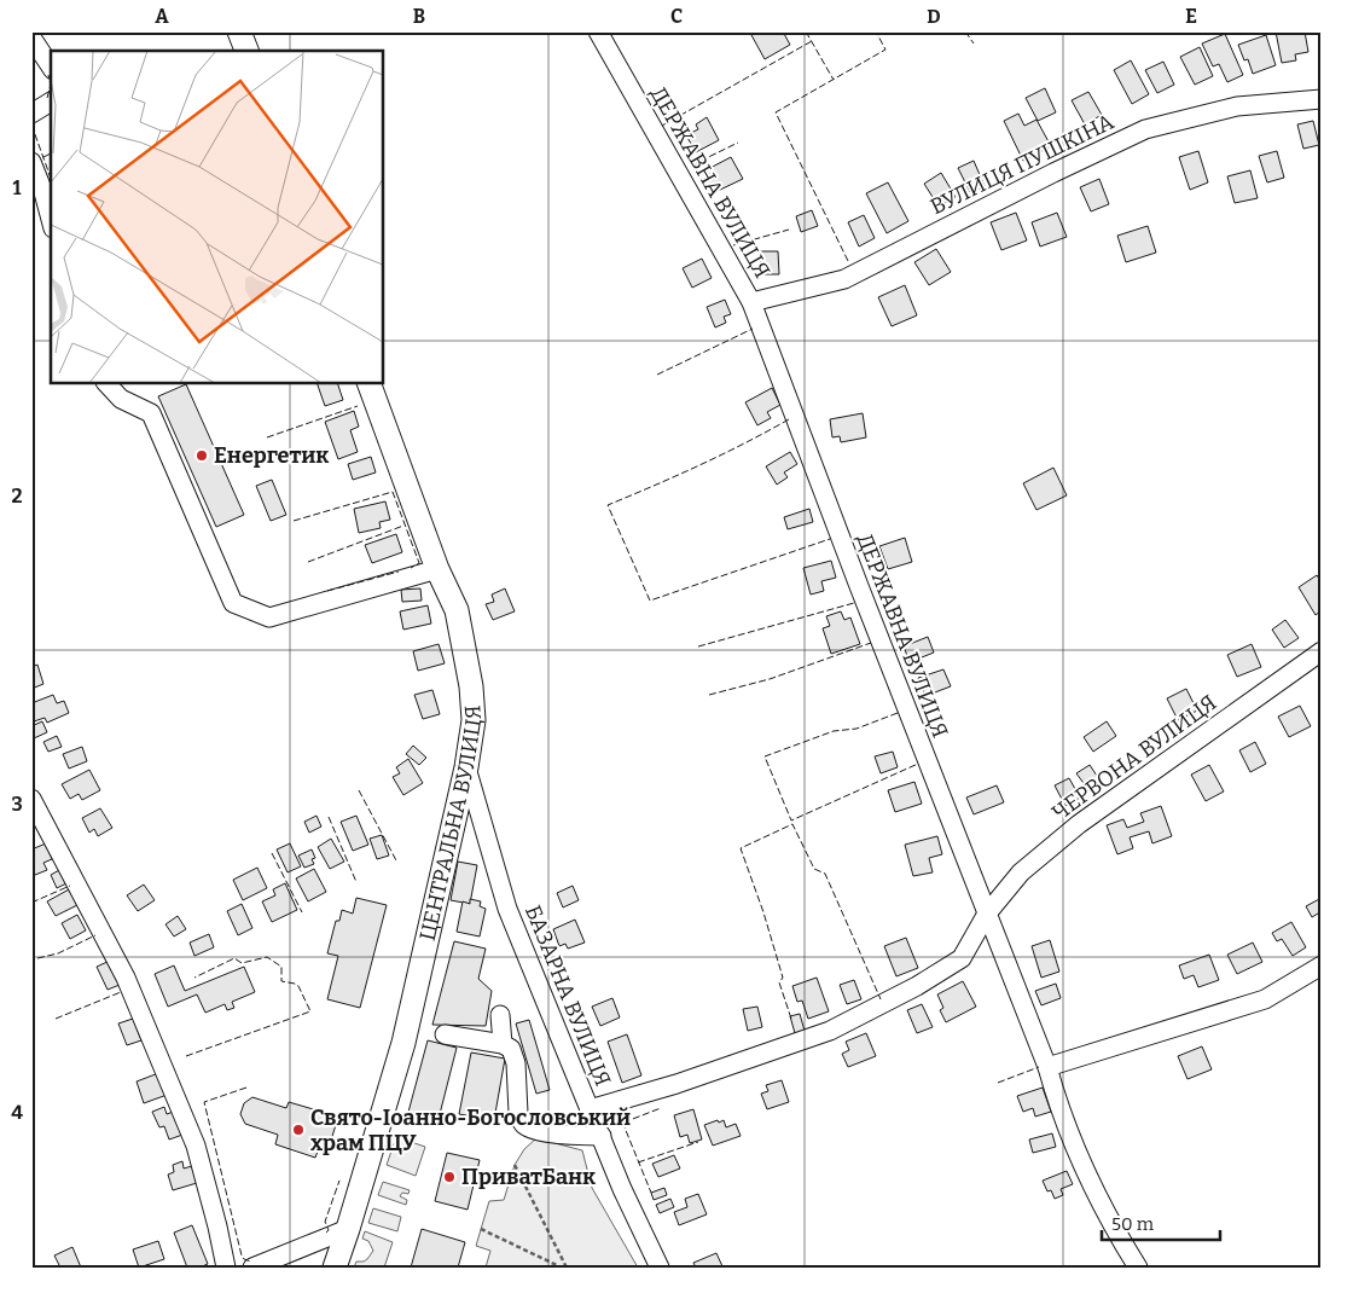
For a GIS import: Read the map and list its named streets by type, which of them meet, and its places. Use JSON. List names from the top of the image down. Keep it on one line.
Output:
{"streets":{"main road":["ЦЕНТРАЛЬНА ВУЛИЦЯ"],"street":["ВУЛИЦЯ ПУШКІНА","ДЕРЖАВНА ВУЛИЦЯ","ЧЕРВОНА ВУЛИЦЯ","БАЗАРНА ВУЛИЦЯ"]},"crossings":[["ВУЛИЦЯ ПУШКІНА","ДЕРЖАВНА ВУЛИЦЯ"],["ДЕРЖАВНА ВУЛИЦЯ","ЧЕРВОНА ВУЛИЦЯ"],["ЧЕРВОНА ВУЛИЦЯ","БАЗАРНА ВУЛИЦЯ"],["ЦЕНТРАЛЬНА ВУЛИЦЯ","БАЗАРНА ВУЛИЦЯ"]],"places":["Енергетик","Свято-Іоанно-Богословський храм ПЦУ","ПриватБанк"],"scale_bar":"50 m","grid":{"columns":["A","B","C","D","E"],"rows":["1","2","3","4"]}}
